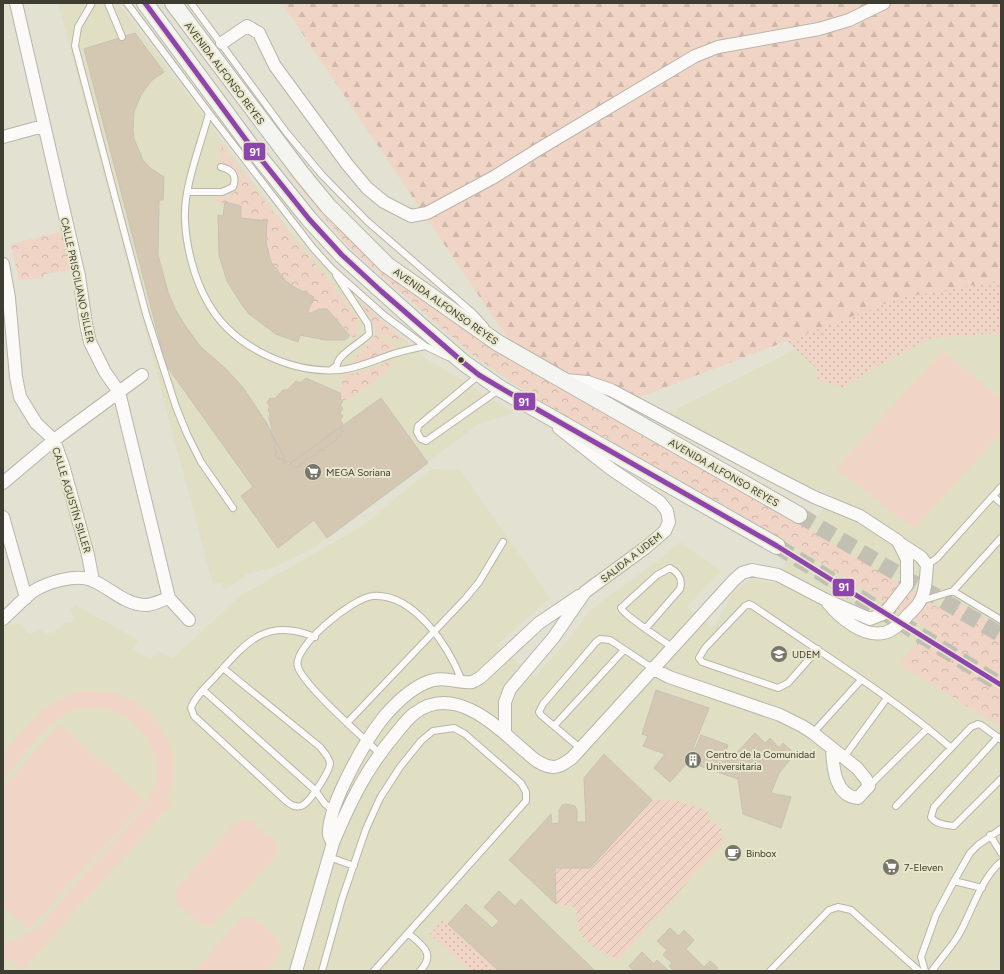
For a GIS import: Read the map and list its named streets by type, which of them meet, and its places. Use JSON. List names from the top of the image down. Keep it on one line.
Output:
{"streets":{"main road":["AVENIDA ALFONSO REYES"],"street":["CALLE PRISCILIANO SILLER","CALLE AGUSTÍN SILLER","SALIDA A UDEM"]},"places":{"supermarket":["MEGA Soriana","7-Eleven"],"school or university":["UDEM"],"building":["Centro de la Comunidad Universitaria"],"cafe":["Binbox"]},"lines":["transit line 91"]}
